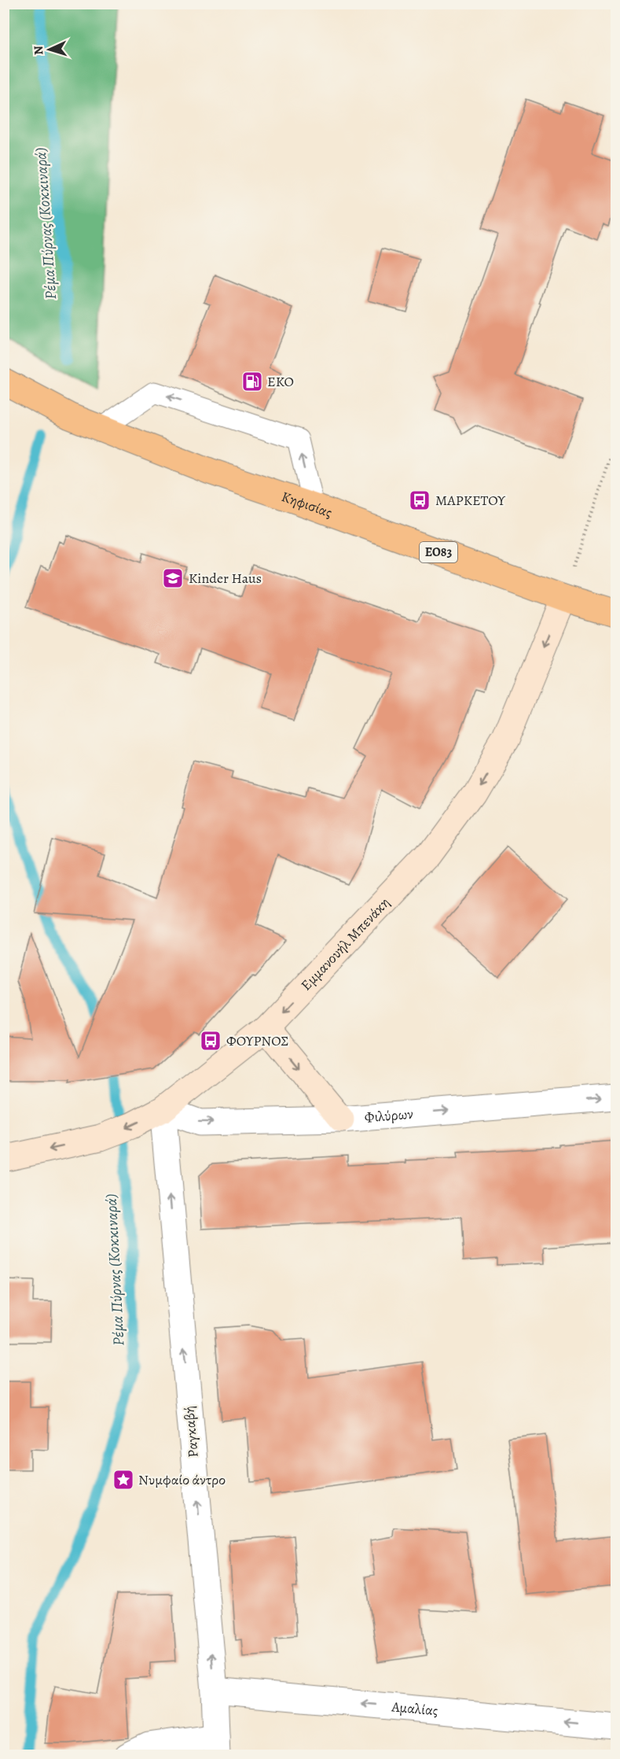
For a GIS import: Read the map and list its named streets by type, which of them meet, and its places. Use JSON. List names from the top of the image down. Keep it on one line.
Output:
{"streets":{"main road":["Κηφισίας","ΕΟ83","Εμμανουήλ Μπενάκη"],"street":["Φιλύρων","Ραγκαβή","Αμαλίας"]},"crossings":[["Κηφισίας","Εμμανουήλ Μπενάκη"],["Εμμανουήλ Μπενάκη","Φιλύρων"],["Εμμανουήλ Μπενάκη","Ραγκαβή"],["Φιλύρων","Ραγκαβή"],["Ραγκαβή","Αμαλίας"]],"one_way":["Εμμανουήλ Μπενάκη","Φιλύρων","Ραγκαβή","Αμαλίας"],"water":["Ρέμα Πύρνας (Κοκκιναρά)"],"places":{"fuel station":["EKO"],"bus stop":["ΜΑΡΚΕΤΟΥ","ΦΟΥΡΝΟΣ"],"school or university":["Kinder Haus"],"place":["Νυμφαίο άντρο"]},"north":"left"}
